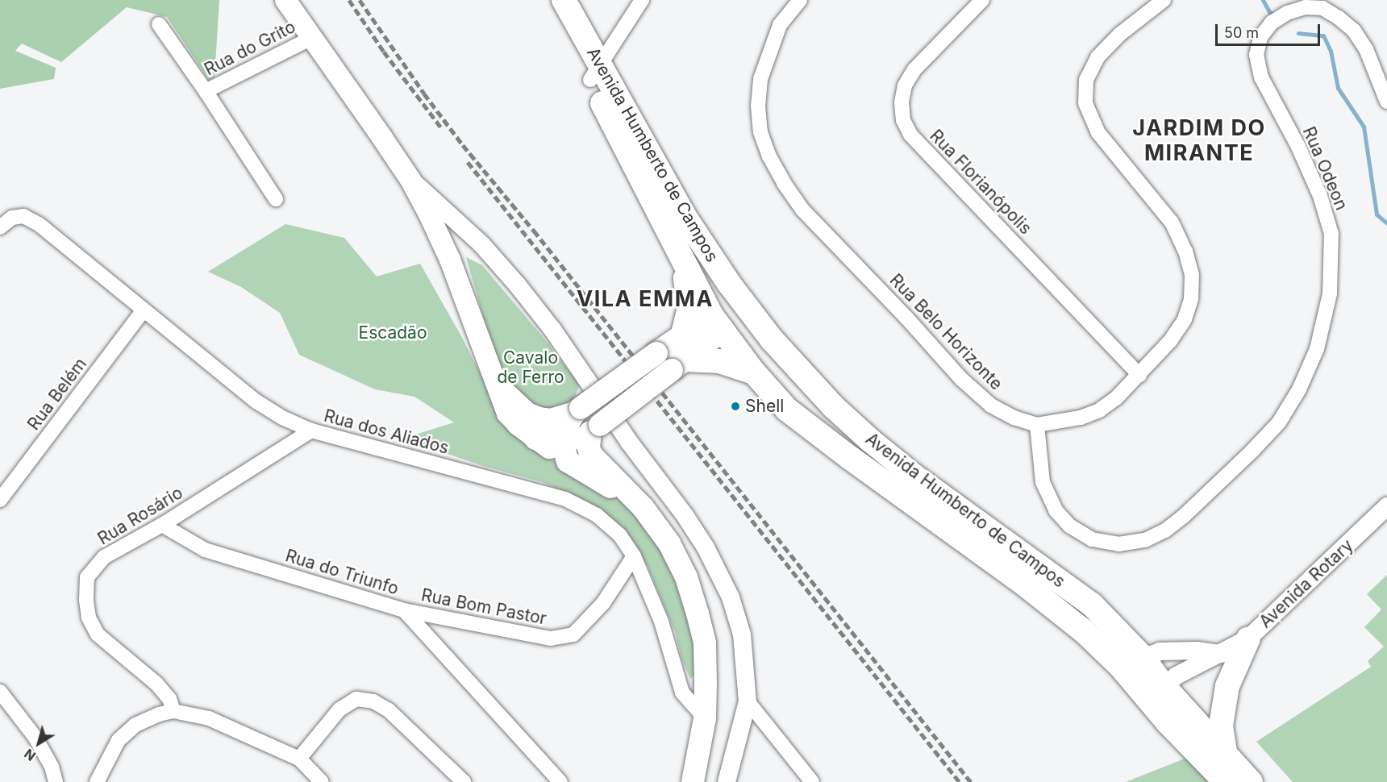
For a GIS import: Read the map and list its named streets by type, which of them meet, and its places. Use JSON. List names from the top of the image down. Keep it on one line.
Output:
{"streets":{"highway":["Avenida Humberto de Campos"],"street":["Rua do Grito","Rua Odeon","Rua Florianópolis","Rua Belo Horizonte","Rua Belém","Rua dos Aliados","Rua Rosário","Rua do Triunfo","Avenida Rotary","Rua Bom Pastor"]},"crossings":[["Avenida Humberto de Campos","Avenida Rotary"],["Rua Odeon","Rua Belo Horizonte"],["Rua Florianópolis","Rua Belo Horizonte"],["Rua Belém","Rua dos Aliados"],["Rua dos Aliados","Rua Rosário"],["Rua dos Aliados","Rua Bom Pastor"],["Rua Rosário","Rua do Triunfo"],["Rua do Triunfo","Rua Bom Pastor"]],"districts":["JARDIM DO MIRANTE","VILA EMMA"],"parks":["Escadão","Cavalo de Ferro"],"places":["Shell"],"scale_bar":"50 m","north":"bottom left"}
